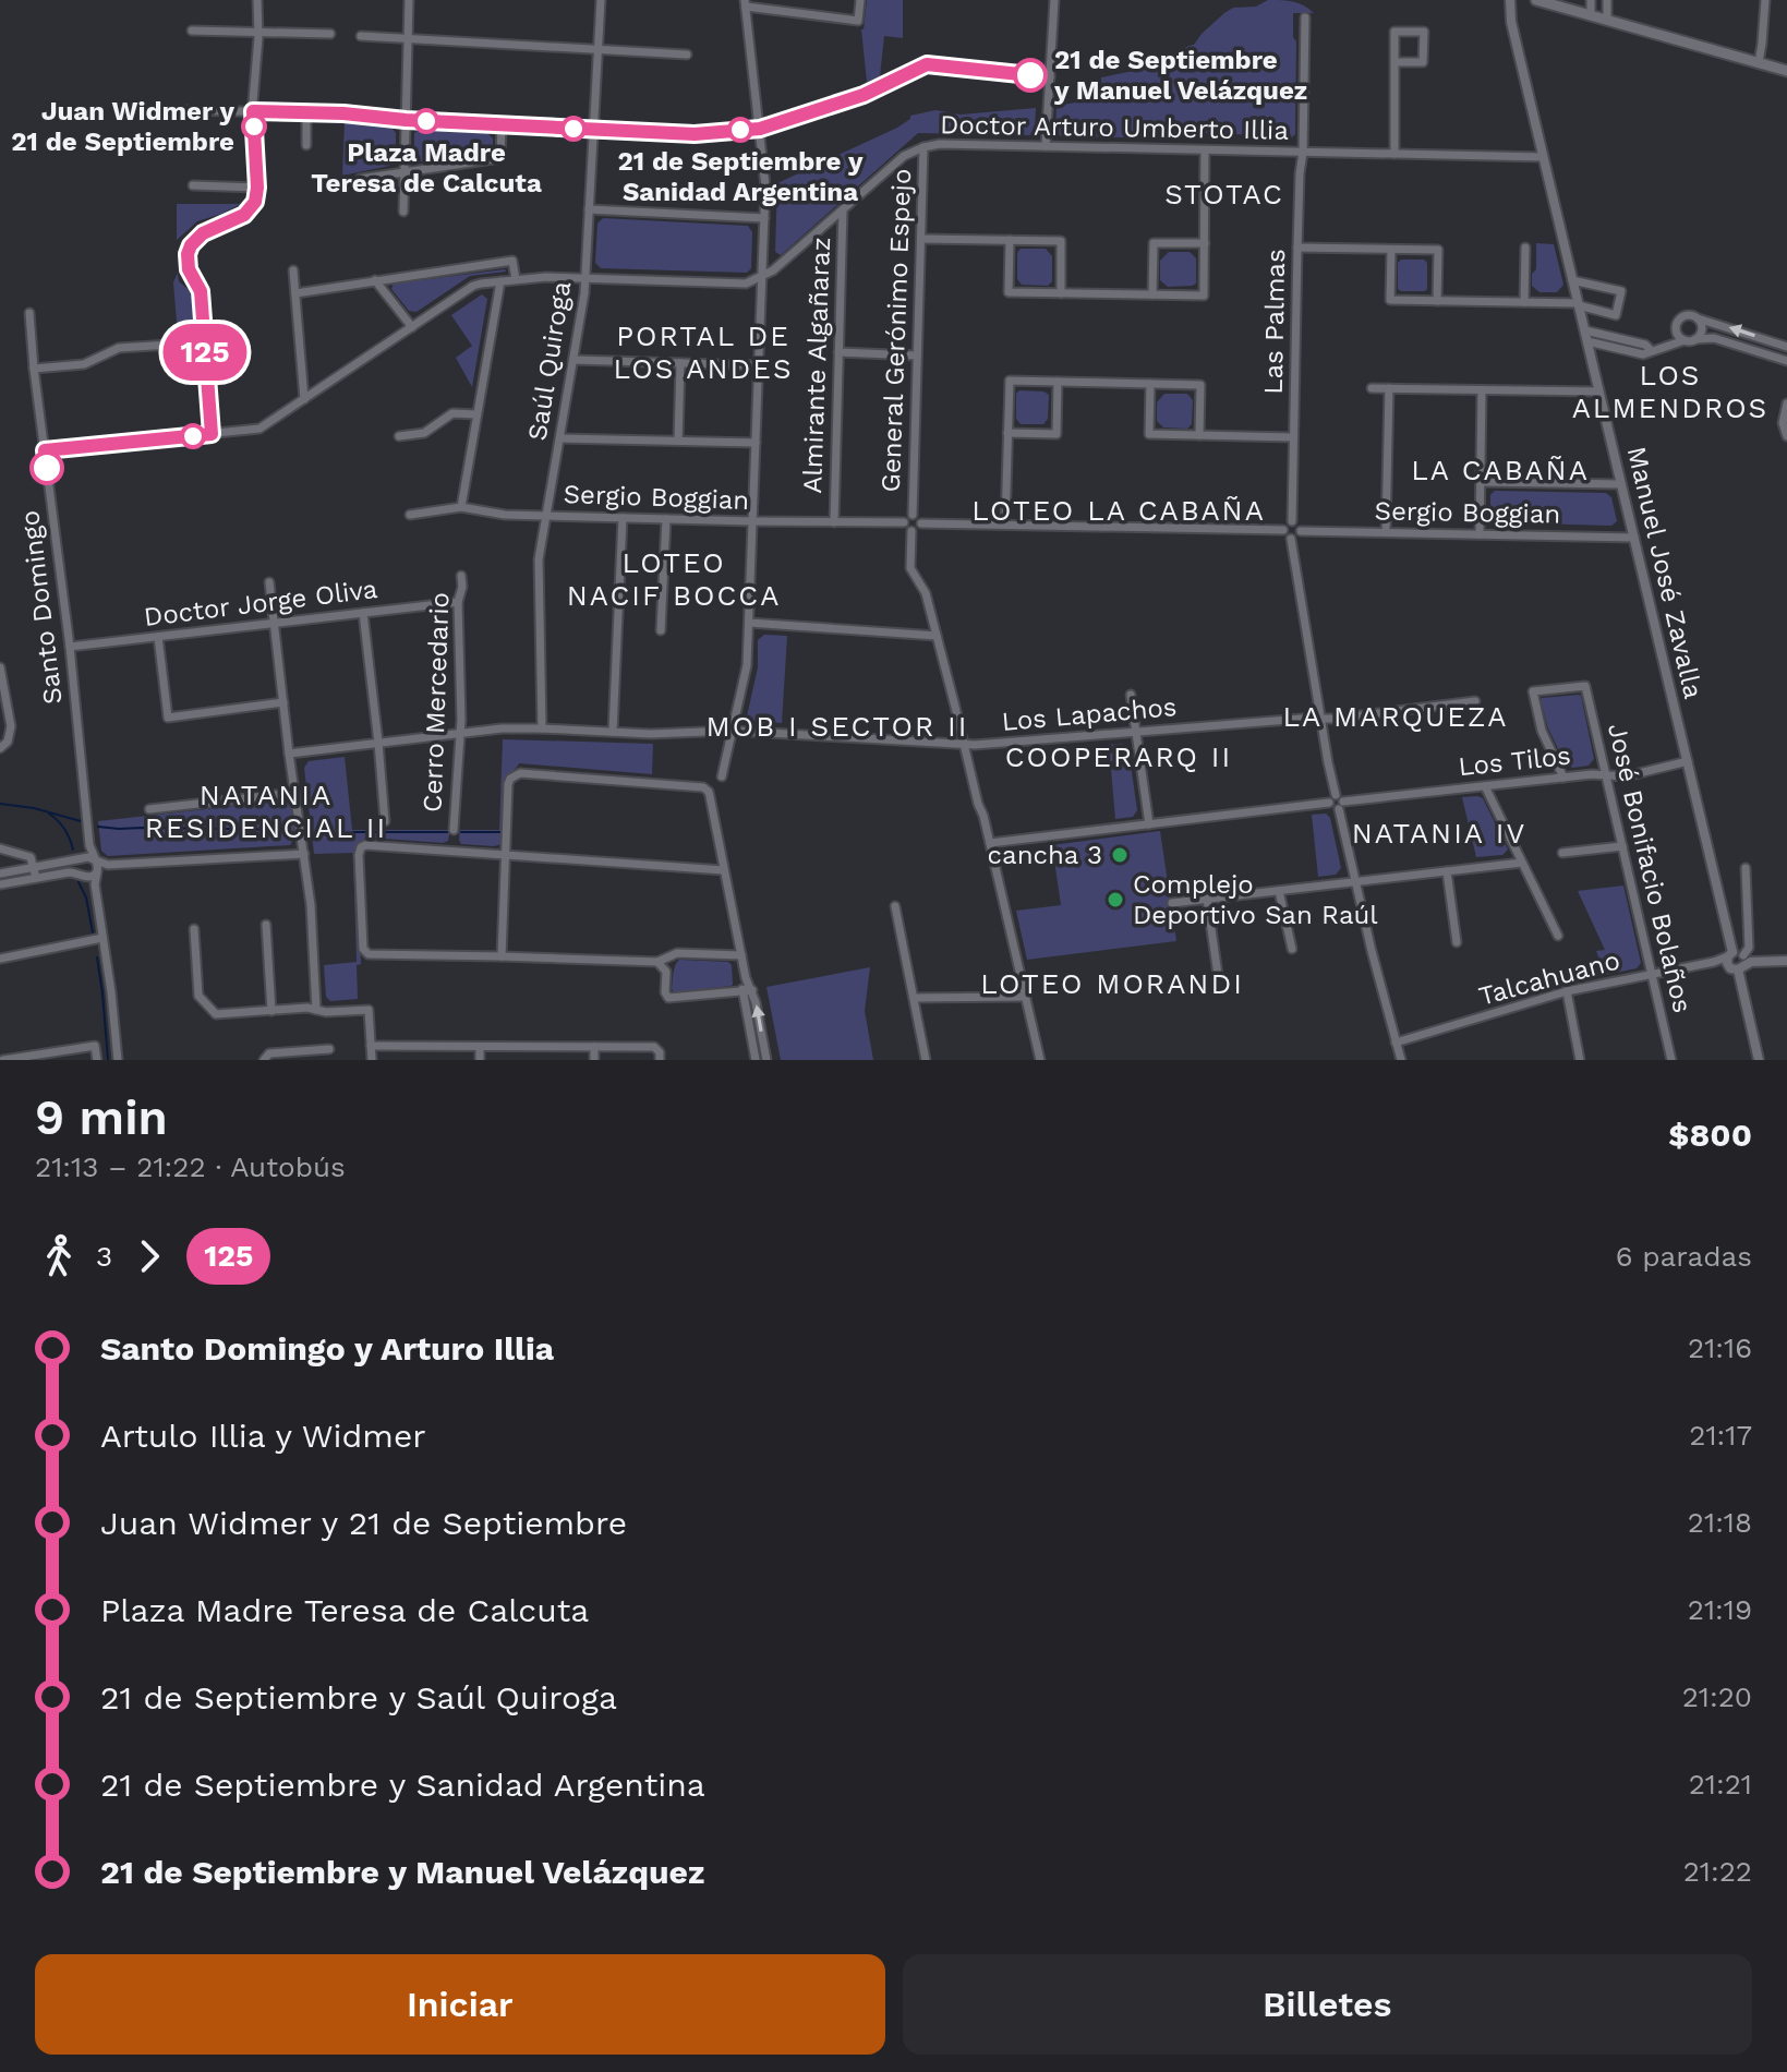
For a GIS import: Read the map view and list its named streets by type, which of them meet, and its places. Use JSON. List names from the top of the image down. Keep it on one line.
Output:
{"streets":{"street":["Doctor Arturo Umberto Illia","Las Palmas","General Gerónimo Espejo","Saúl Quiroga","Almirante Algañaraz","Sergio Boggian","Manuel José Zavalla","Doctor Jorge Oliva","Santo Domingo","Cerro Mercedario","Los Lapachos","Los Tilos","José Bonifacio Bolaños","Talcahuano"]},"crossings":[["Doctor Arturo Umberto Illia","Las Palmas"],["Doctor Arturo Umberto Illia","General Gerónimo Espejo"],["Doctor Arturo Umberto Illia","Almirante Algañaraz"],["Doctor Arturo Umberto Illia","Manuel José Zavalla"],["Las Palmas","Sergio Boggian"],["General Gerónimo Espejo","Sergio Boggian"],["General Gerónimo Espejo","Los Lapachos"],["General Gerónimo Espejo","Los Tilos"],["Saúl Quiroga","Sergio Boggian"],["Saúl Quiroga","Los Lapachos"],["Almirante Algañaraz","Sergio Boggian"],["Sergio Boggian","Manuel José Zavalla"],["Manuel José Zavalla","Los Tilos"],["Manuel José Zavalla","Talcahuano"],["Doctor Jorge Oliva","Santo Domingo"],["Doctor Jorge Oliva","Cerro Mercedario"],["Cerro Mercedario","Los Lapachos"],["Los Tilos","José Bonifacio Bolaños"],["José Bonifacio Bolaños","Talcahuano"]],"districts":["STOTAC","PORTAL DE LOS ANDES","LOS ALMENDROS","LA CABAÑA","LOTEO LA CABAÑA","LOTEO NACIF BOCCA","LA MARQUEZA","MOB I SECTOR II","COOPERARQ II","NATANIA RESIDENCIAL II","NATANIA IV","LOTEO MORANDI"],"places":["21 de Septiembre y Manuel Velázquez","Plaza Madre Teresa de Calcuta","Juan Widmer y 21 de Septiembre","21 de Septiembre y Sanidad Argentina","cancha 3","Complejo Deportivo San Raúl"],"lines":["bus line 125"],"page":{"on_map":"125","heading":["9 min","21:13 – 21:22 · Autobús","$800"],"legs":["3","125","6 paradas"],"list":[{"name":"Santo Domingo y Arturo Illia","value":"21:16"},{"name":"Artulo Illia y Widmer","value":"21:17"},{"name":"Juan Widmer y 21 de Septiembre","value":"21:18"},{"name":"Plaza Madre Teresa de Calcuta","value":"21:19"},{"name":"21 de Septiembre y Saúl Quiroga","value":"21:20"},{"name":"21 de Septiembre y Sanidad Argentina","value":"21:21"},{"name":"21 de Septiembre y Manuel Velázquez","value":"21:22"}],"buttons":["Iniciar","Billetes"]}}
